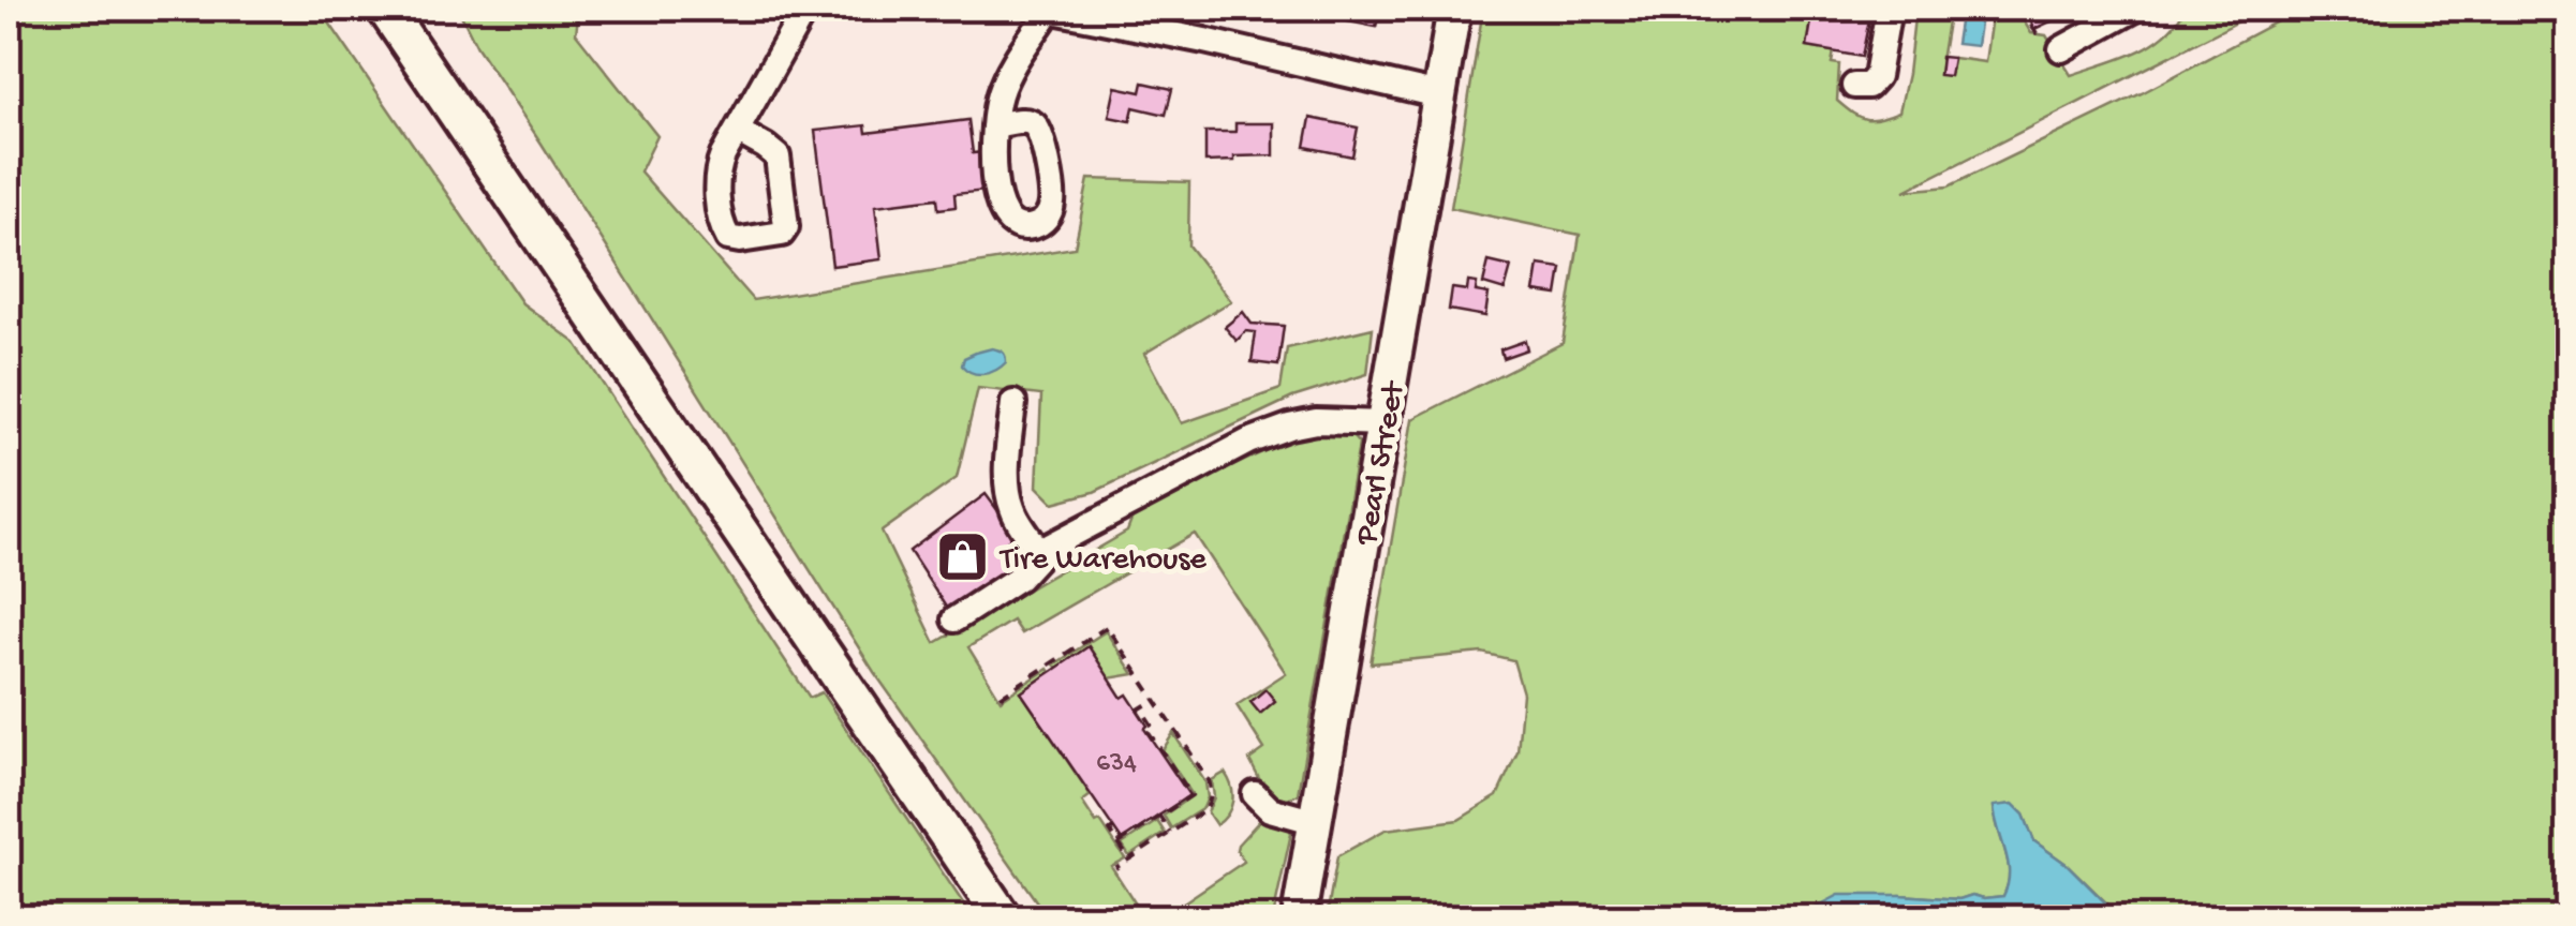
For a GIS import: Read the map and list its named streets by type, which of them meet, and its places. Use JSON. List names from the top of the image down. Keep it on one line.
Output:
{"streets":{"main road":["Pearl Street"]},"places":{"shop":["Tire Warehouse"]},"house_numbers":["634"]}
